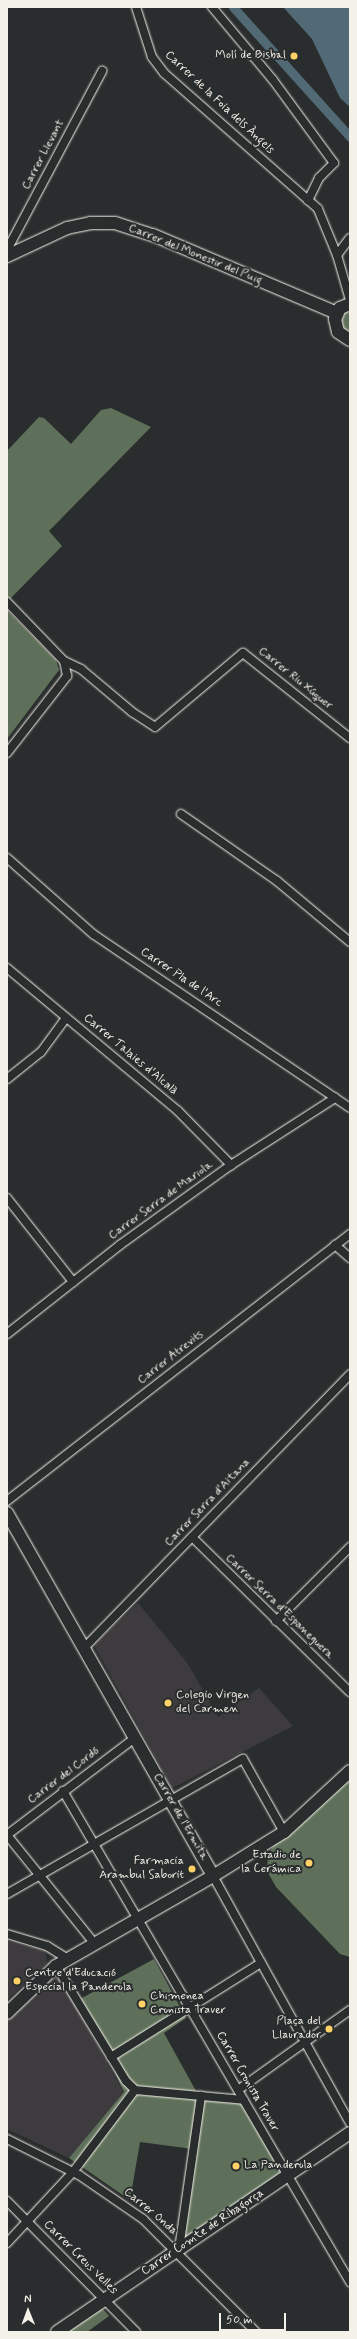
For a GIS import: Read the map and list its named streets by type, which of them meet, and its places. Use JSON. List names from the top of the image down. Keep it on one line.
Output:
{"streets":{"street":["Carrer de la Foia dels Àngels","Carrer Llevant","Carrer del Monestir del Puig","Carrer Riu Xúquer","Carrer Pla de l'Arc","Carrer Talaies d'Alcalà","Carrer Serra de Mariola","Carrer Atrevits","Carrer Serra d'Aitana","Carrer Serra d'Espaneguera","Carrer del Cordó","Carrer de l'Ermita","Carrer Cronista Traver","Carrer Onda","Carrer Comte de Ribagorça","Carrer Creus Velles"]},"crossings":[["Carrer Pla de l'Arc","Carrer Serra de Mariola"],["Carrer Talaies d'Alcalà","Carrer Serra de Mariola"],["Carrer Serra d'Aitana","Carrer Serra d'Espaneguera"],["Carrer Serra d'Aitana","Carrer de l'Ermita"],["Carrer del Cordó","Carrer de l'Ermita"],["Carrer del Cordó","Carrer Cronista Traver"],["Carrer Cronista Traver","Carrer Comte de Ribagorça"],["Carrer Onda","Carrer Comte de Ribagorça"],["Carrer Comte de Ribagorça","Carrer Creus Velles"]],"places":["Molí de Bisbal","Colegio Virgen del Carmen","Estadio de la Cerámica","Farmacia Arambul Saborit","Centre d'Educació Especial la Panderola","Chimenea Cronista Traver","Plaça del Llaurador","La Panderola"],"scale_bar":"50 m","north":"top"}
